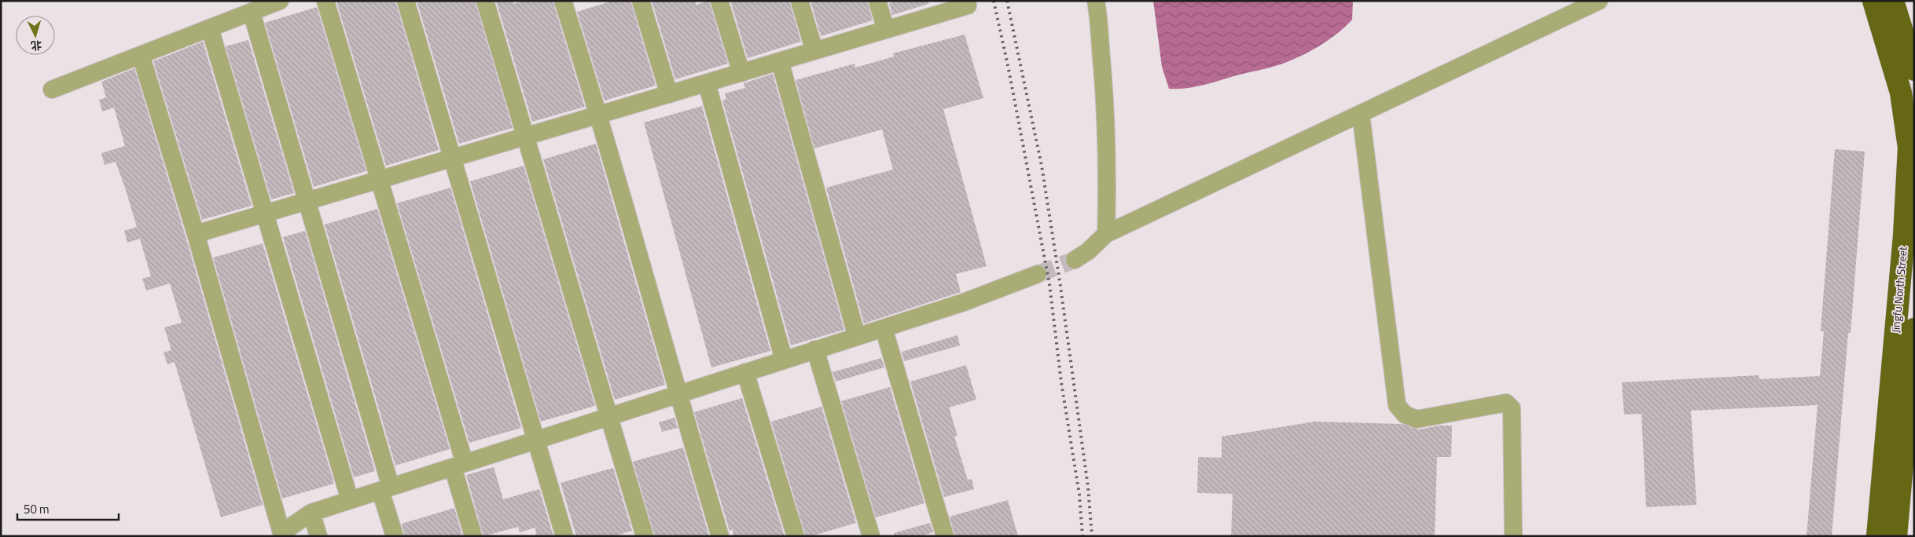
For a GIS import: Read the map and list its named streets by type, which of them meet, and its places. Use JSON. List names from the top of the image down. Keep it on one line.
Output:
{"streets":{"highway":["Jingfu North Street"]},"scale_bar":"50 m","north":"bottom"}
